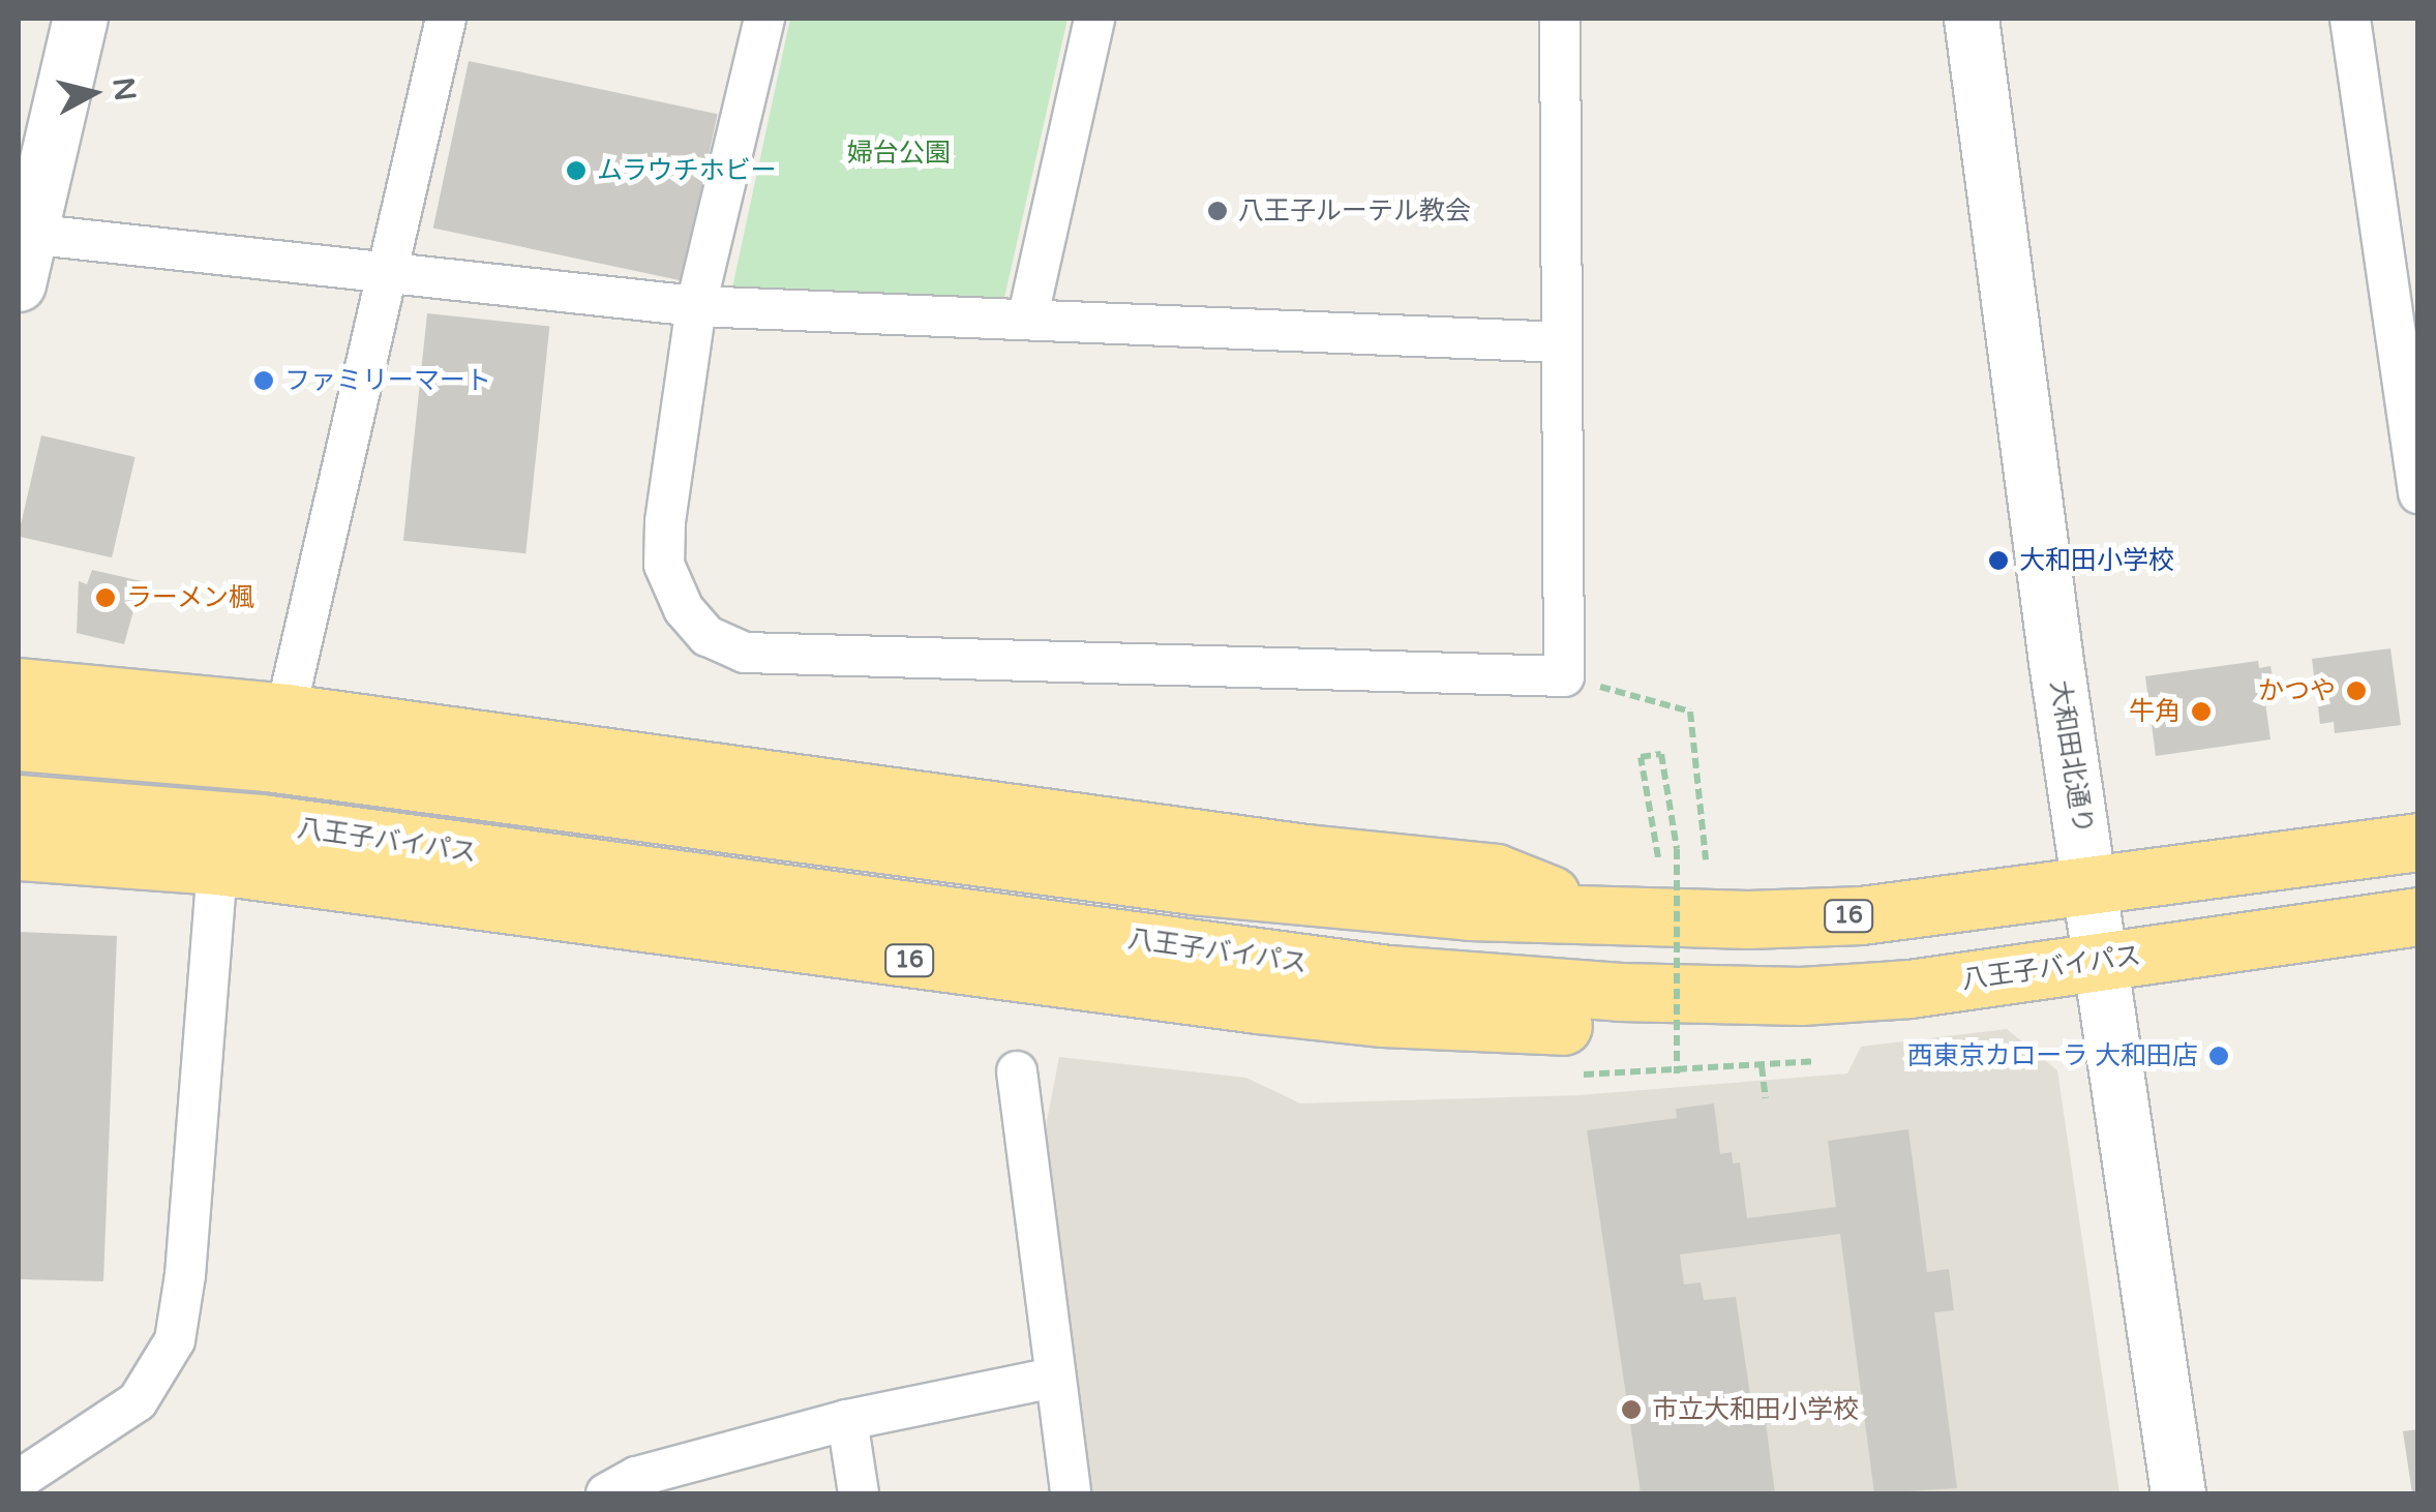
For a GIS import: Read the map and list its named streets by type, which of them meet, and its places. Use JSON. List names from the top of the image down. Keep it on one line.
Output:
{"streets":{"highway":["八王子バイパス","16"],"street":["大和田北通り"]},"crossings":[["大和田北通り","八王子バイパス"],["大和田北通り","16"],["八王子バイパス","16"]],"parks":["婦台公園"],"places":["ムラウチホビー","八王子ルーテル教会","ファミリーマート","大和田小学校","ラーメン楓","かつや","牛角","西東京カローラ 大和田店","市立大和田小学校"],"north":"right"}
